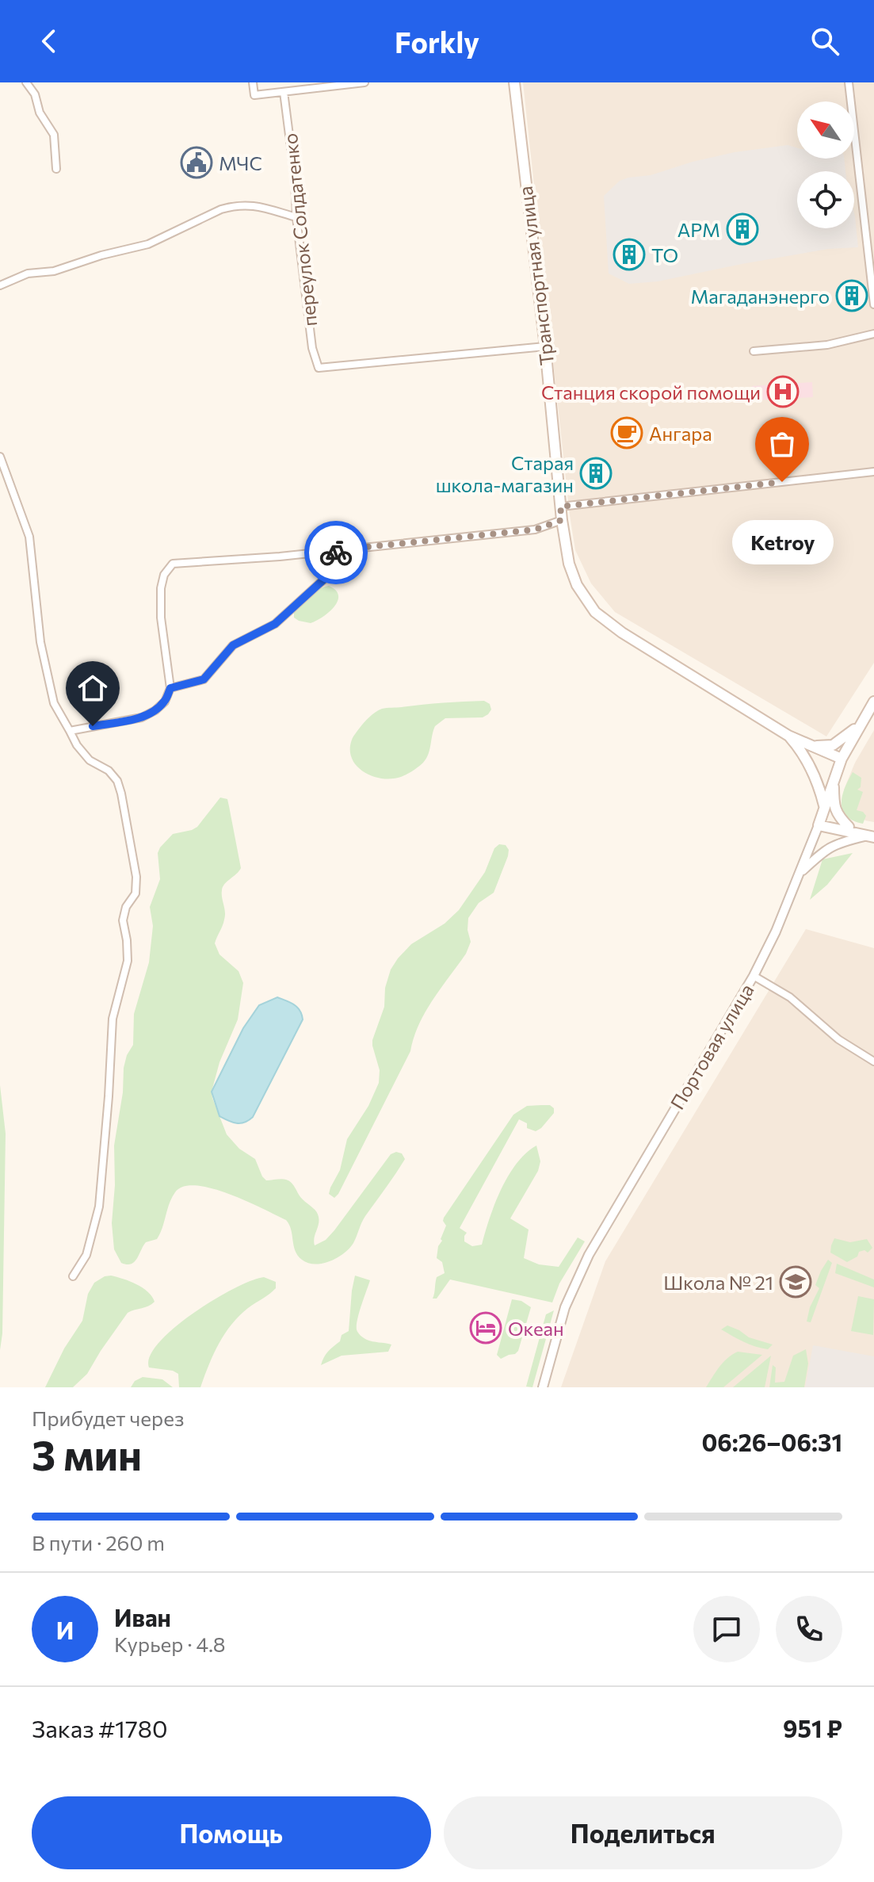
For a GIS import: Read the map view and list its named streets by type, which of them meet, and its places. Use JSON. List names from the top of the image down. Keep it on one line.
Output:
{"streets":{"main road":["Транспортная улица","Портовая улица"],"street":["переулок Солдатенко"]},"crossings":[["переулок Солдатенко","Транспортная улица"],["Транспортная улица","Портовая улица"]],"places":{"public building":["МЧС"],"building":["АРМ","ТО","Магаданэнерго","Старая школа-магазин"],"hospital":["Станция скорой помощи"],"cafe":["Ангара"],"other":["Ketroy"],"school or university":["Школа № 21"],"hotel":["Океан"]},"north":"top left","page":{"header":"Forkly","bubble":"Ketroy","heading":["3 мин","Прибудет через","06:26–06:31"],"panel":["Иван","Курьер · 4.8","Заказ #1780","951 ₽"],"bar":"В пути · 260 m","round":"И","buttons":["Помощь","Поделиться"]}}
